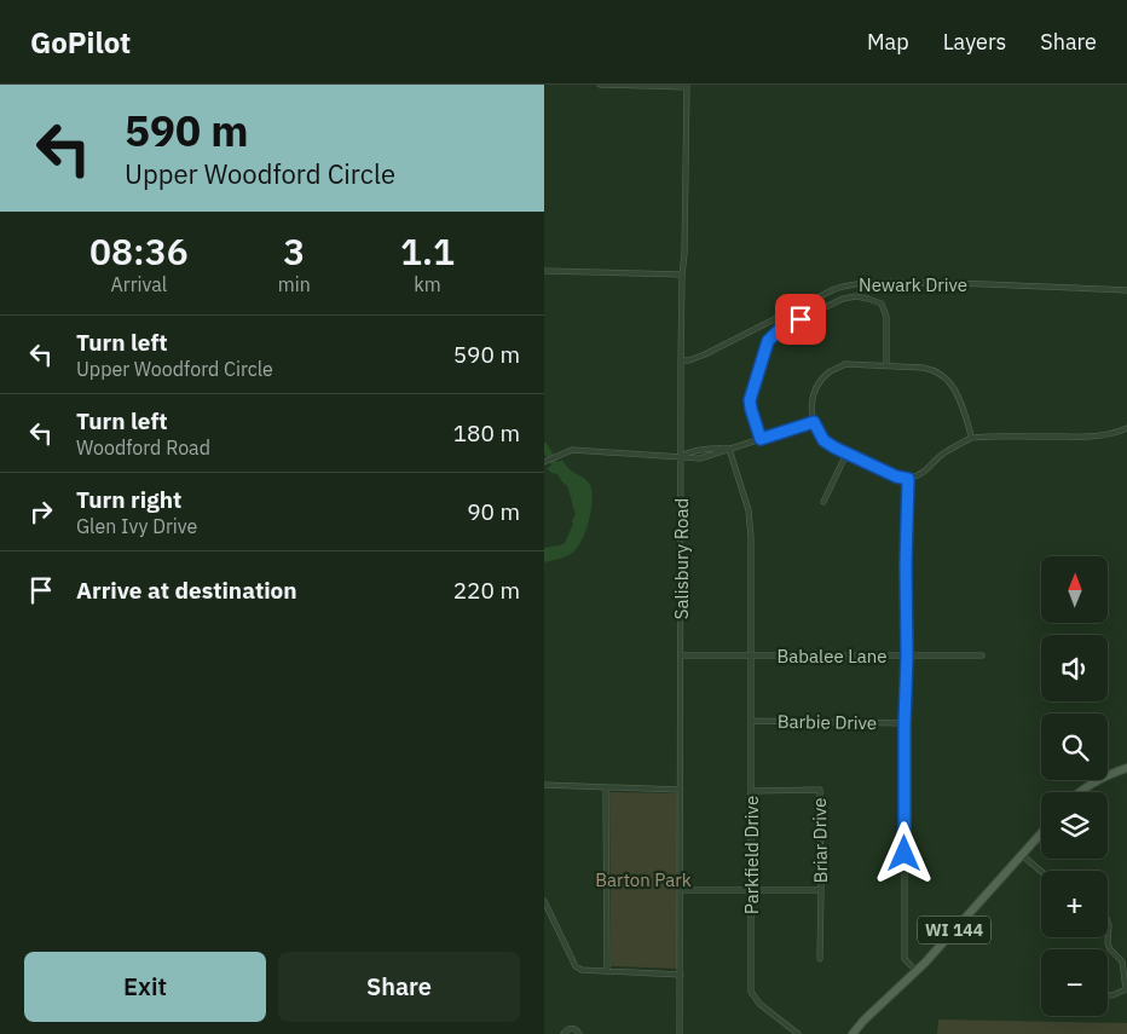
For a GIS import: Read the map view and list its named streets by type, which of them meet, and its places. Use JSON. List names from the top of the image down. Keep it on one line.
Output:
{"streets":{"main road":["WI 144"],"street":["Newark Drive","Salisbury Road","Babalee Lane","Barbie Drive","Briar Drive","Parkfield Drive"]},"crossings":[["Newark Drive","Salisbury Road"],["Salisbury Road","Babalee Lane"],["Babalee Lane","Parkfield Drive"],["Barbie Drive","Parkfield Drive"],["Briar Drive","Parkfield Drive"]],"parks":["Barton Park"],"north":"top","page":{"header":"GoPilot","nav":["Map","Layers","Share"],"turn":["590 m","Upper Woodford Circle"],"eta":["08:36","Arrival","3","min","1.1","km"],"list":[{"name":"Turn left","note":"Upper Woodford Circle","value":"590 m"},{"name":"Turn left","note":"Woodford Road","value":"180 m"},{"name":"Turn right","note":"Glen Ivy Drive","value":"90 m"},{"name":"Arrive at destination","value":"220 m"}],"map_buttons":["+","−"],"buttons":["Exit","Share"]}}
